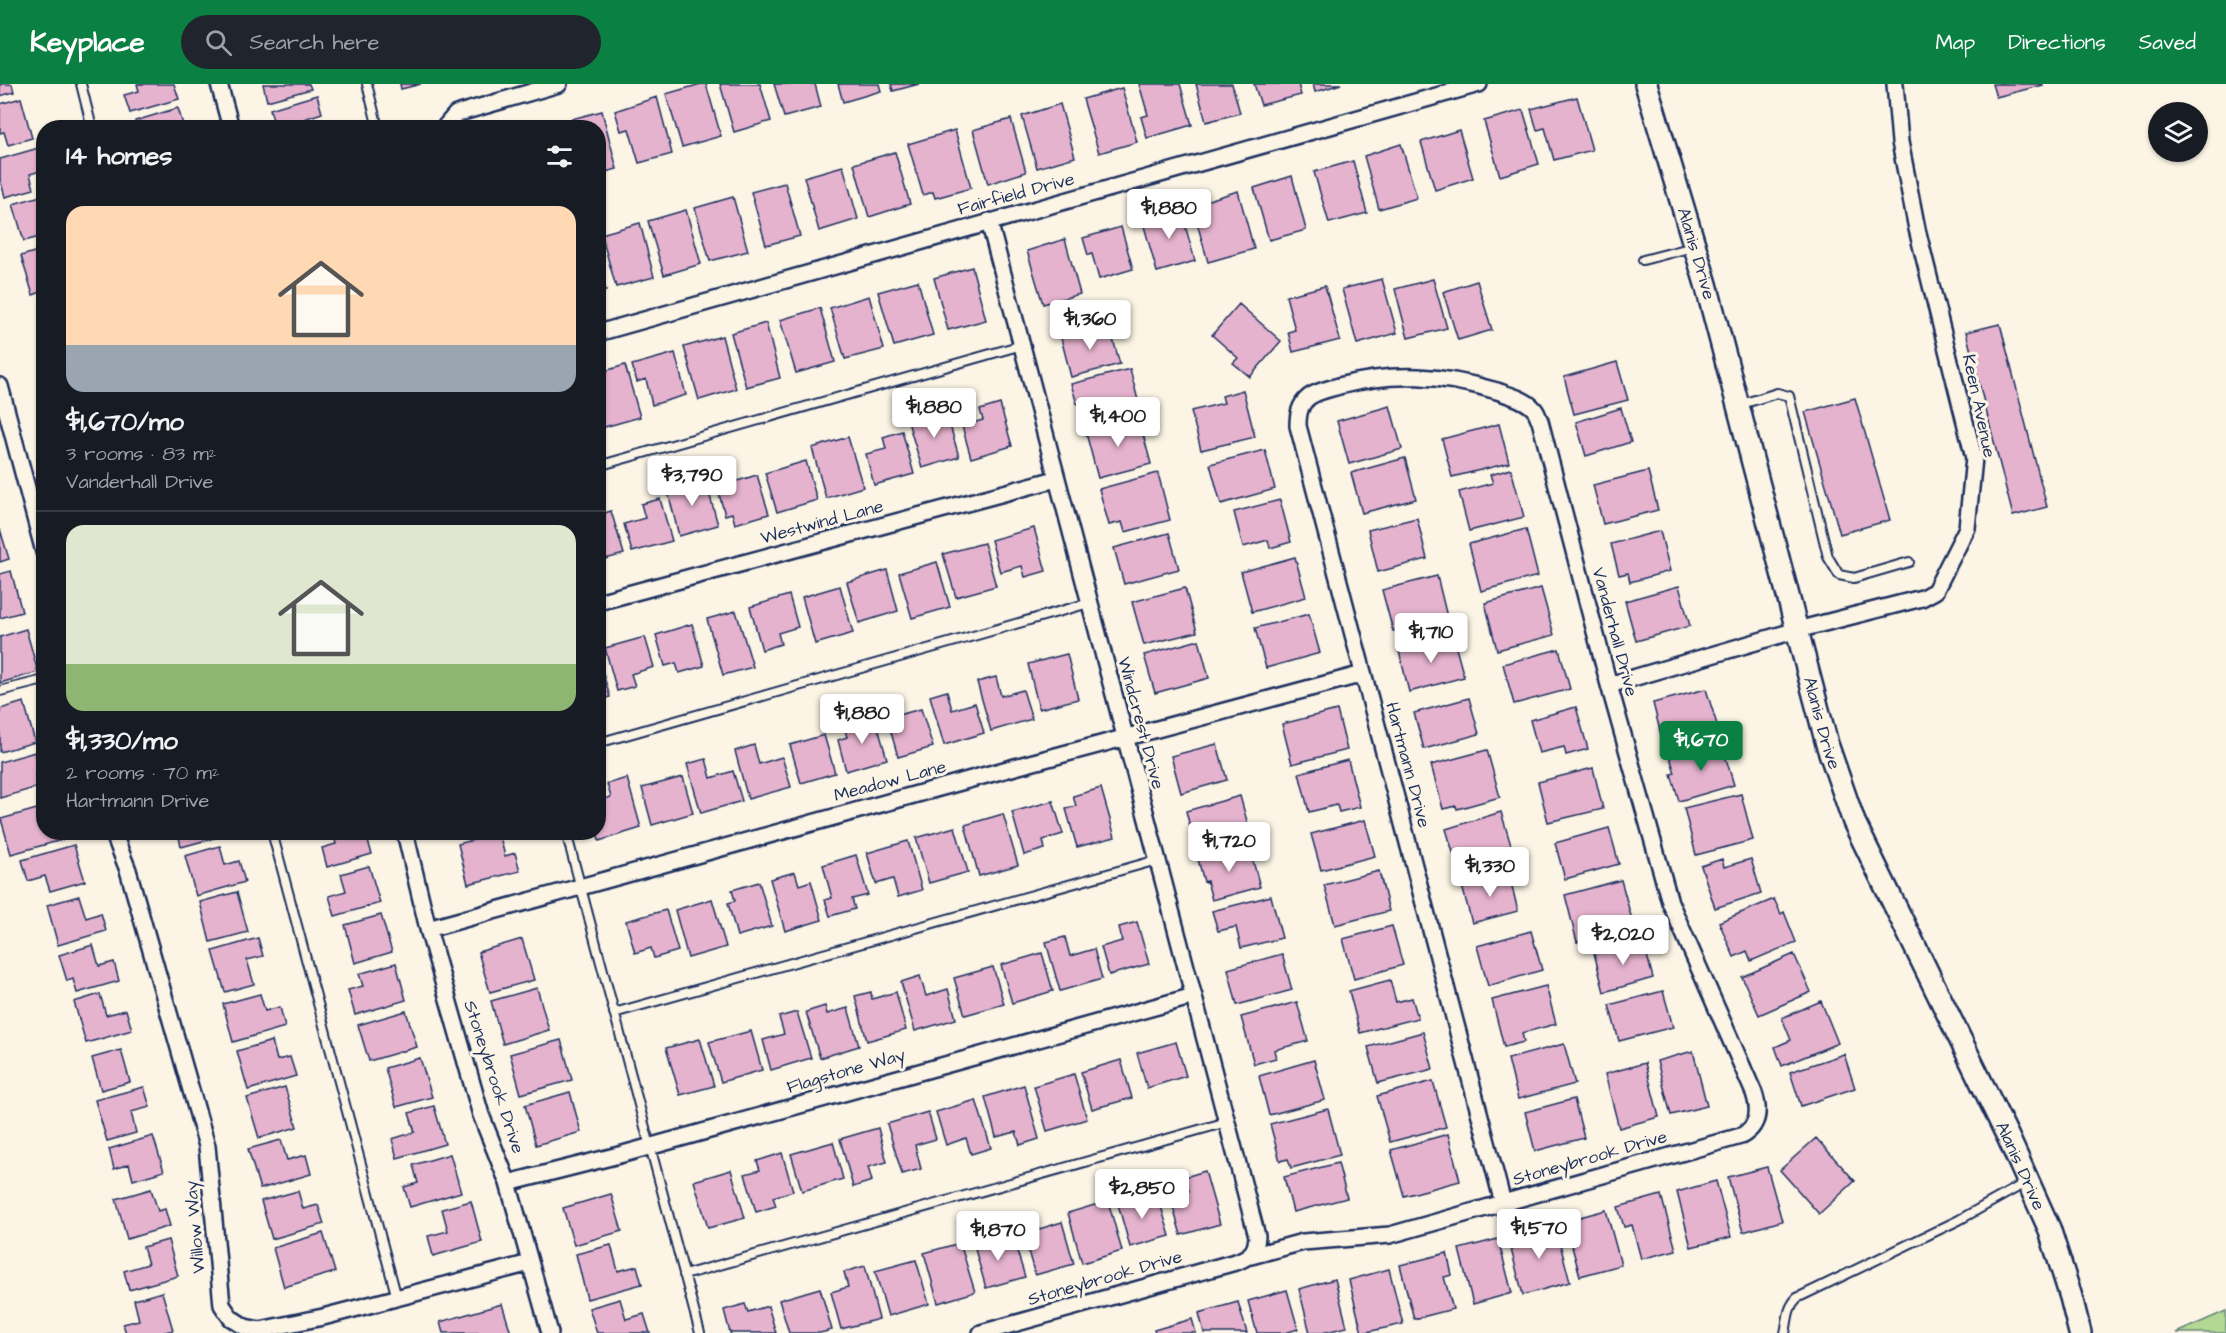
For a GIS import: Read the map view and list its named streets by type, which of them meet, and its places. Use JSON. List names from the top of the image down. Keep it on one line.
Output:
{"streets":{"main road":["Alanis Drive"],"street":["Fairfield Drive","Keen Avenue","Westwind Lane","Vanderhall Drive","Windcrest Drive","Hartmann Drive","Meadow Lane","Flagstone Way","Stoneybrook Drive","Willow Way"]},"crossings":[["Fairfield Drive","Windcrest Drive"],["Alanis Drive","Keen Avenue"],["Keen Avenue","Vanderhall Drive"],["Westwind Lane","Windcrest Drive"],["Vanderhall Drive","Hartmann Drive"],["Vanderhall Drive","Stoneybrook Drive"],["Windcrest Drive","Meadow Lane"],["Windcrest Drive","Flagstone Way"],["Windcrest Drive","Stoneybrook Drive"],["Hartmann Drive","Meadow Lane"],["Hartmann Drive","Stoneybrook Drive"],["Meadow Lane","Stoneybrook Drive"],["Flagstone Way","Stoneybrook Drive"],["Stoneybrook Drive","Willow Way"]],"page":{"header":"Keyplace","search":"Search here","nav":["Map","Directions","Saved"],"heading":"14 homes","price":["$1,880","$1,360","$1,880","$1,400","$3,790","$1,710","$1,880","$1,670","$1,720","$1,330","$2,020","$2,850","$1,570","$1,870"],"list":[{"name":"$1,670/mo","note":"3 rooms · 83 m² · Vanderhall Drive"},{"name":"$1,330/mo","note":"2 rooms · 70 m² · Hartmann Drive"}]}}
